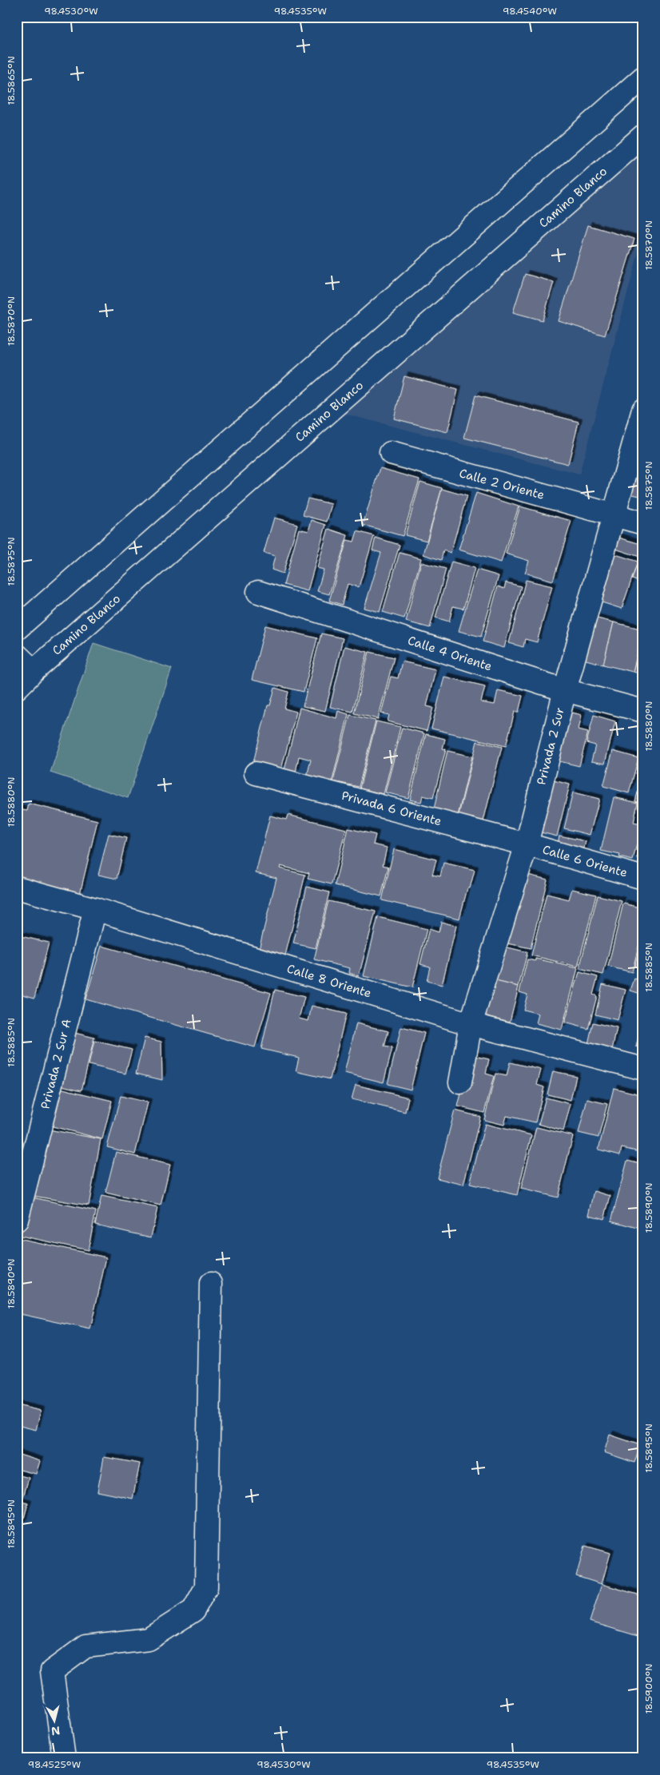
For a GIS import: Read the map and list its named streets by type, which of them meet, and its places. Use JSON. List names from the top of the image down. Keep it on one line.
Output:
{"streets":{"street":["Camino Blanco","Calle 2 Oriente","Calle 4 Oriente","Privada 2 Sur","Privada 6 Oriente","Calle 6 Oriente","Calle 8 Oriente","Privada 2 Sur A"]},"crossings":[["Calle 2 Oriente","Privada 2 Sur"],["Calle 4 Oriente","Privada 2 Sur"],["Privada 2 Sur","Privada 6 Oriente"],["Privada 2 Sur","Calle 6 Oriente"],["Privada 2 Sur","Calle 8 Oriente"],["Privada 6 Oriente","Calle 6 Oriente"],["Calle 8 Oriente","Privada 2 Sur A"]],"north":"bottom","coordinates":["98.4530°W","98.4535°W","98.4540°W","18.5865°N","18.5870°N","18.5875°N","18.5880°N","18.5885°N","18.5890°N","18.5895°N","18.5900°N","98.4525°W"]}
